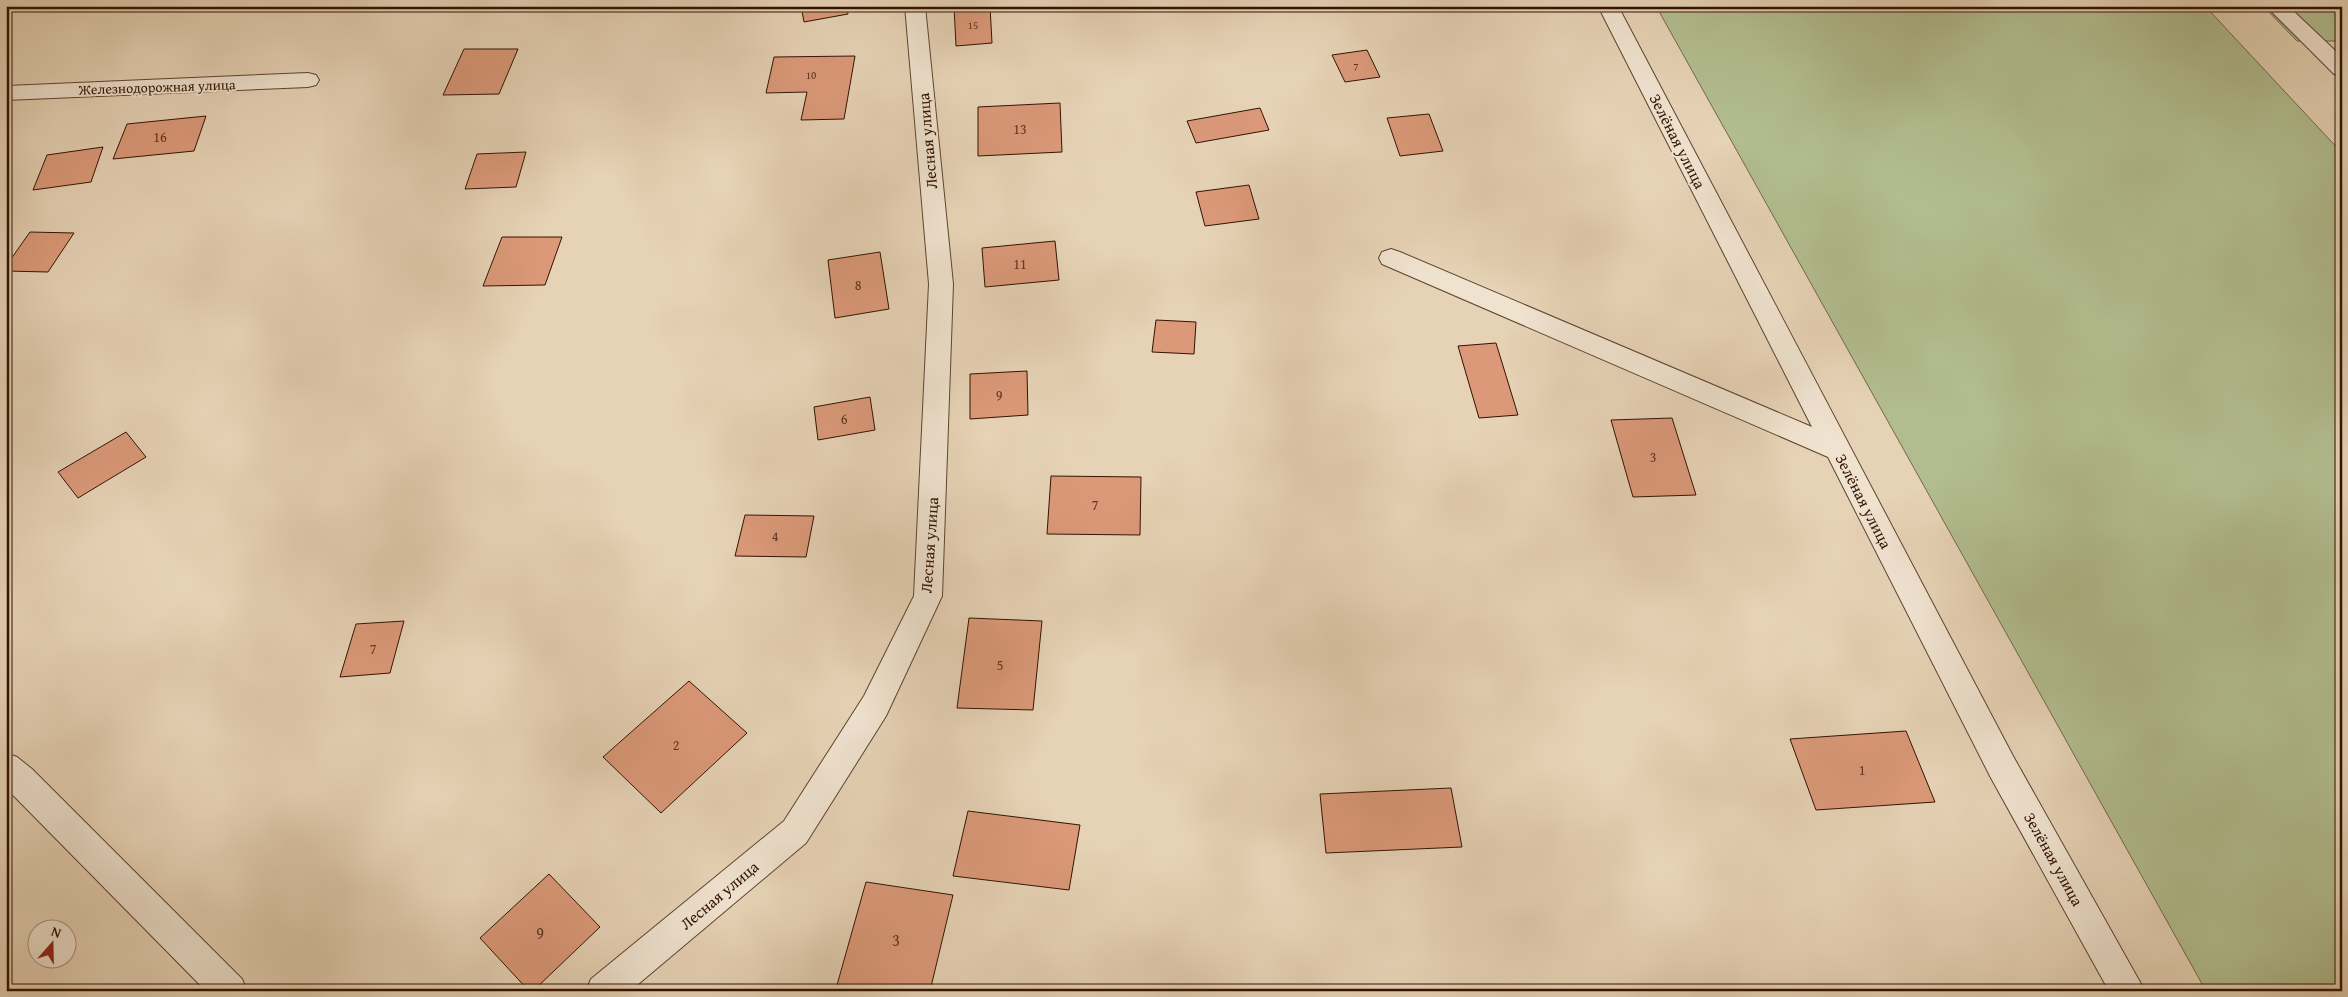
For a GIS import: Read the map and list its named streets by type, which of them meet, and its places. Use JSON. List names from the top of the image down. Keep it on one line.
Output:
{"streets":{"street":["Железнодорожная улица","Лесная улица","Зелёная улица"]},"house_numbers":["15","7","10","13","16","11","8","9","6","3","7","4","7","5","2","1","9","3"],"north":"top"}
